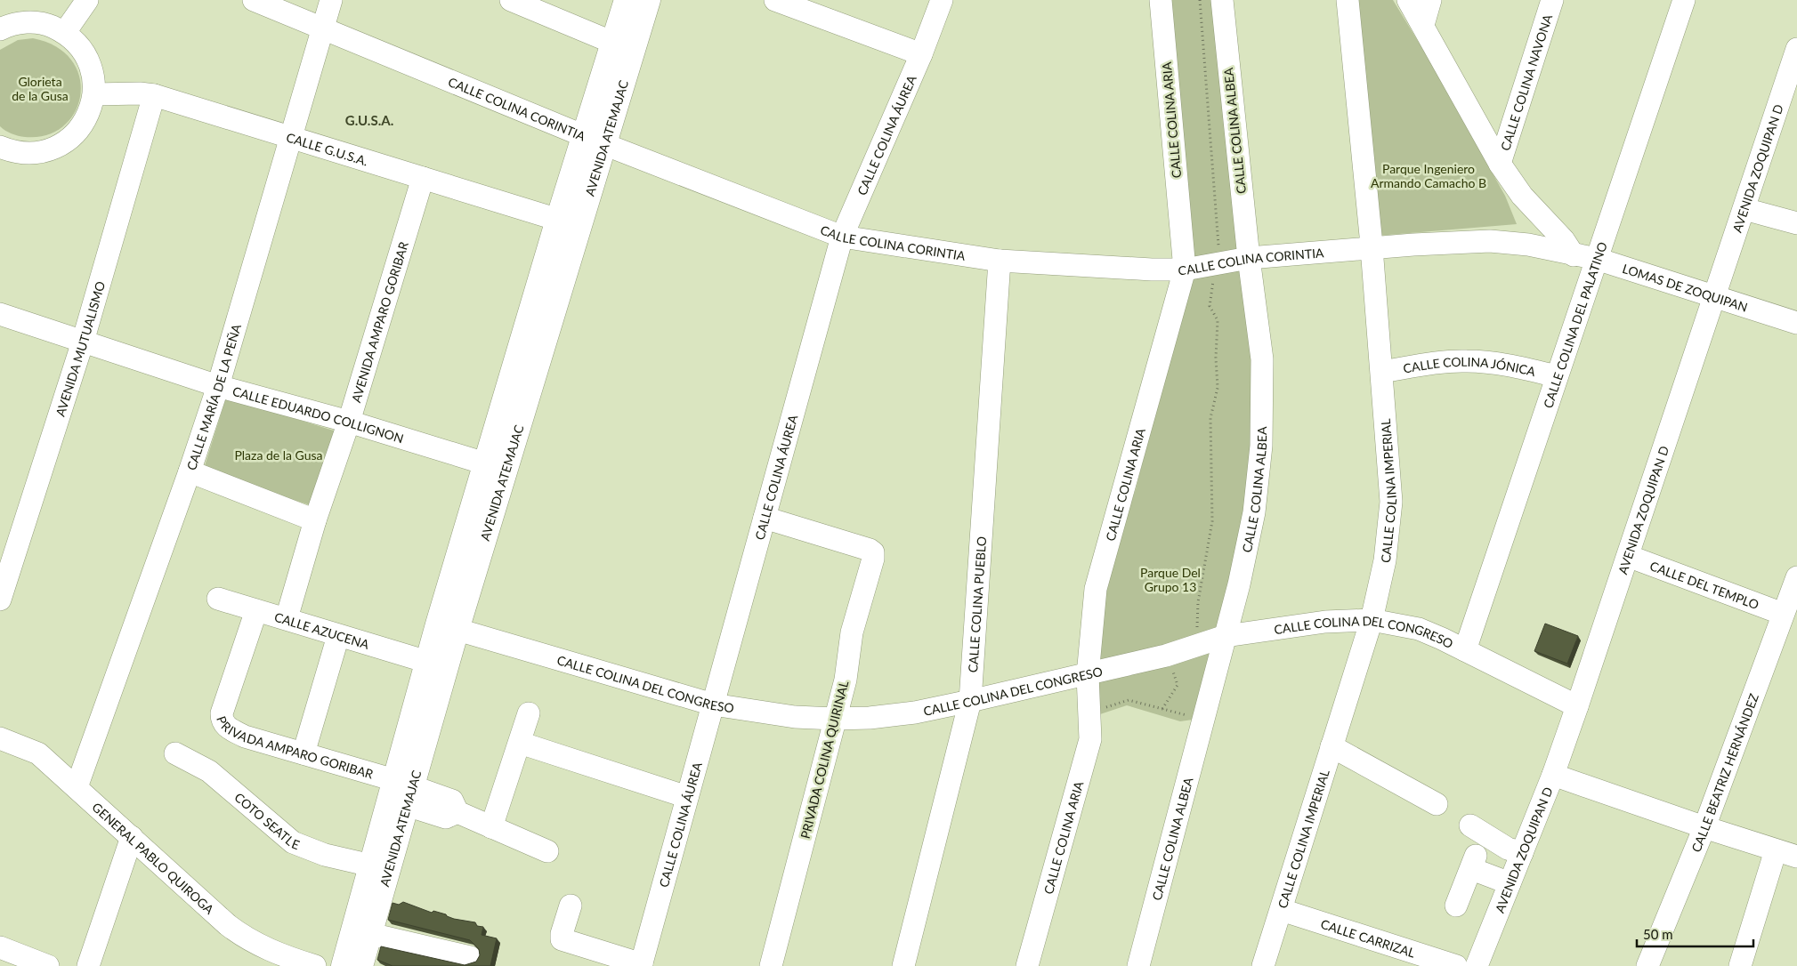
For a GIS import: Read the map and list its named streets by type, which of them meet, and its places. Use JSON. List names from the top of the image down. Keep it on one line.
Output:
{"streets":{"main road":["AVENIDA ATEMAJAC"],"street":["CALLE COLINA NAVONA","CALLE COLINA CORINTIA","CALLE COLINA ARIA","CALLE COLINA ALBEA","CALLE COLINA ÁUREA","CALLE G.U.S.A.","AVENIDA ZOQUIPAN D","LOMAS DE ZOQUIPAN","AVENIDA AMPARO GORIBAR","CALLE COLINA DEL PALATINO","AVENIDA MUTUALISMO","CALLE COLINA JÓNICA","CALLE MARÍA DE LA PEÑA","CALLE EDUARDO COLLIGNON","CALLE COLINA IMPERIAL","CALLE DEL TEMPLO","CALLE COLINA PUEBLO","CALLE AZUCENA","CALLE COLINA DEL CONGRESO","PRIVADA AMPARO GORIBAR","PRIVADA COLINA QUIRINAL","CALLE BEATRIZ HERNÁNDEZ","COTO SEATLE","GENERAL PABLO QUIROGA","CALLE CARRIZAL"]},"crossings":[["CALLE COLINA CORINTIA","CALLE COLINA ARIA"],["CALLE COLINA CORINTIA","CALLE COLINA ALBEA"],["CALLE COLINA CORINTIA","CALLE COLINA ÁUREA"],["CALLE COLINA CORINTIA","AVENIDA ATEMAJAC"],["CALLE COLINA CORINTIA","LOMAS DE ZOQUIPAN"],["CALLE COLINA CORINTIA","CALLE MARÍA DE LA PEÑA"],["CALLE COLINA CORINTIA","CALLE COLINA IMPERIAL"],["CALLE COLINA CORINTIA","CALLE COLINA PUEBLO"],["CALLE COLINA ARIA","CALLE COLINA DEL CONGRESO"],["CALLE COLINA ALBEA","CALLE COLINA DEL CONGRESO"],["CALLE COLINA ÁUREA","CALLE COLINA DEL CONGRESO"],["CALLE COLINA ÁUREA","PRIVADA COLINA QUIRINAL"],["AVENIDA ATEMAJAC","CALLE G.U.S.A."],["AVENIDA ATEMAJAC","CALLE EDUARDO COLLIGNON"],["AVENIDA ATEMAJAC","CALLE AZUCENA"],["AVENIDA ATEMAJAC","CALLE COLINA DEL CONGRESO"],["AVENIDA ATEMAJAC","PRIVADA AMPARO GORIBAR"],["AVENIDA ATEMAJAC","COTO SEATLE"],["CALLE G.U.S.A.","AVENIDA AMPARO GORIBAR"],["CALLE G.U.S.A.","AVENIDA MUTUALISMO"],["CALLE G.U.S.A.","CALLE MARÍA DE LA PEÑA"],["AVENIDA ZOQUIPAN D","LOMAS DE ZOQUIPAN"],["AVENIDA ZOQUIPAN D","CALLE DEL TEMPLO"],["AVENIDA ZOQUIPAN D","CALLE COLINA DEL CONGRESO"],["LOMAS DE ZOQUIPAN","CALLE COLINA DEL PALATINO"],["AVENIDA AMPARO GORIBAR","CALLE EDUARDO COLLIGNON"],["AVENIDA AMPARO GORIBAR","CALLE AZUCENA"],["CALLE COLINA DEL PALATINO","CALLE COLINA JÓNICA"],["CALLE COLINA DEL PALATINO","CALLE COLINA DEL CONGRESO"],["AVENIDA MUTUALISMO","CALLE EDUARDO COLLIGNON"],["CALLE COLINA JÓNICA","CALLE COLINA IMPERIAL"],["CALLE MARÍA DE LA PEÑA","CALLE EDUARDO COLLIGNON"],["CALLE MARÍA DE LA PEÑA","GENERAL PABLO QUIROGA"],["CALLE COLINA IMPERIAL","CALLE COLINA DEL CONGRESO"],["CALLE COLINA IMPERIAL","CALLE CARRIZAL"],["CALLE DEL TEMPLO","CALLE BEATRIZ HERNÁNDEZ"],["CALLE COLINA PUEBLO","CALLE COLINA DEL CONGRESO"],["CALLE COLINA DEL CONGRESO","PRIVADA COLINA QUIRINAL"]],"districts":["G.U.S.A."],"parks":["Glorieta de la Gusa","Parque Ingeniero Armando Camacho B","Plaza de la Gusa","Parque Del Grupo 13"],"scale_bar":"50 m"}
